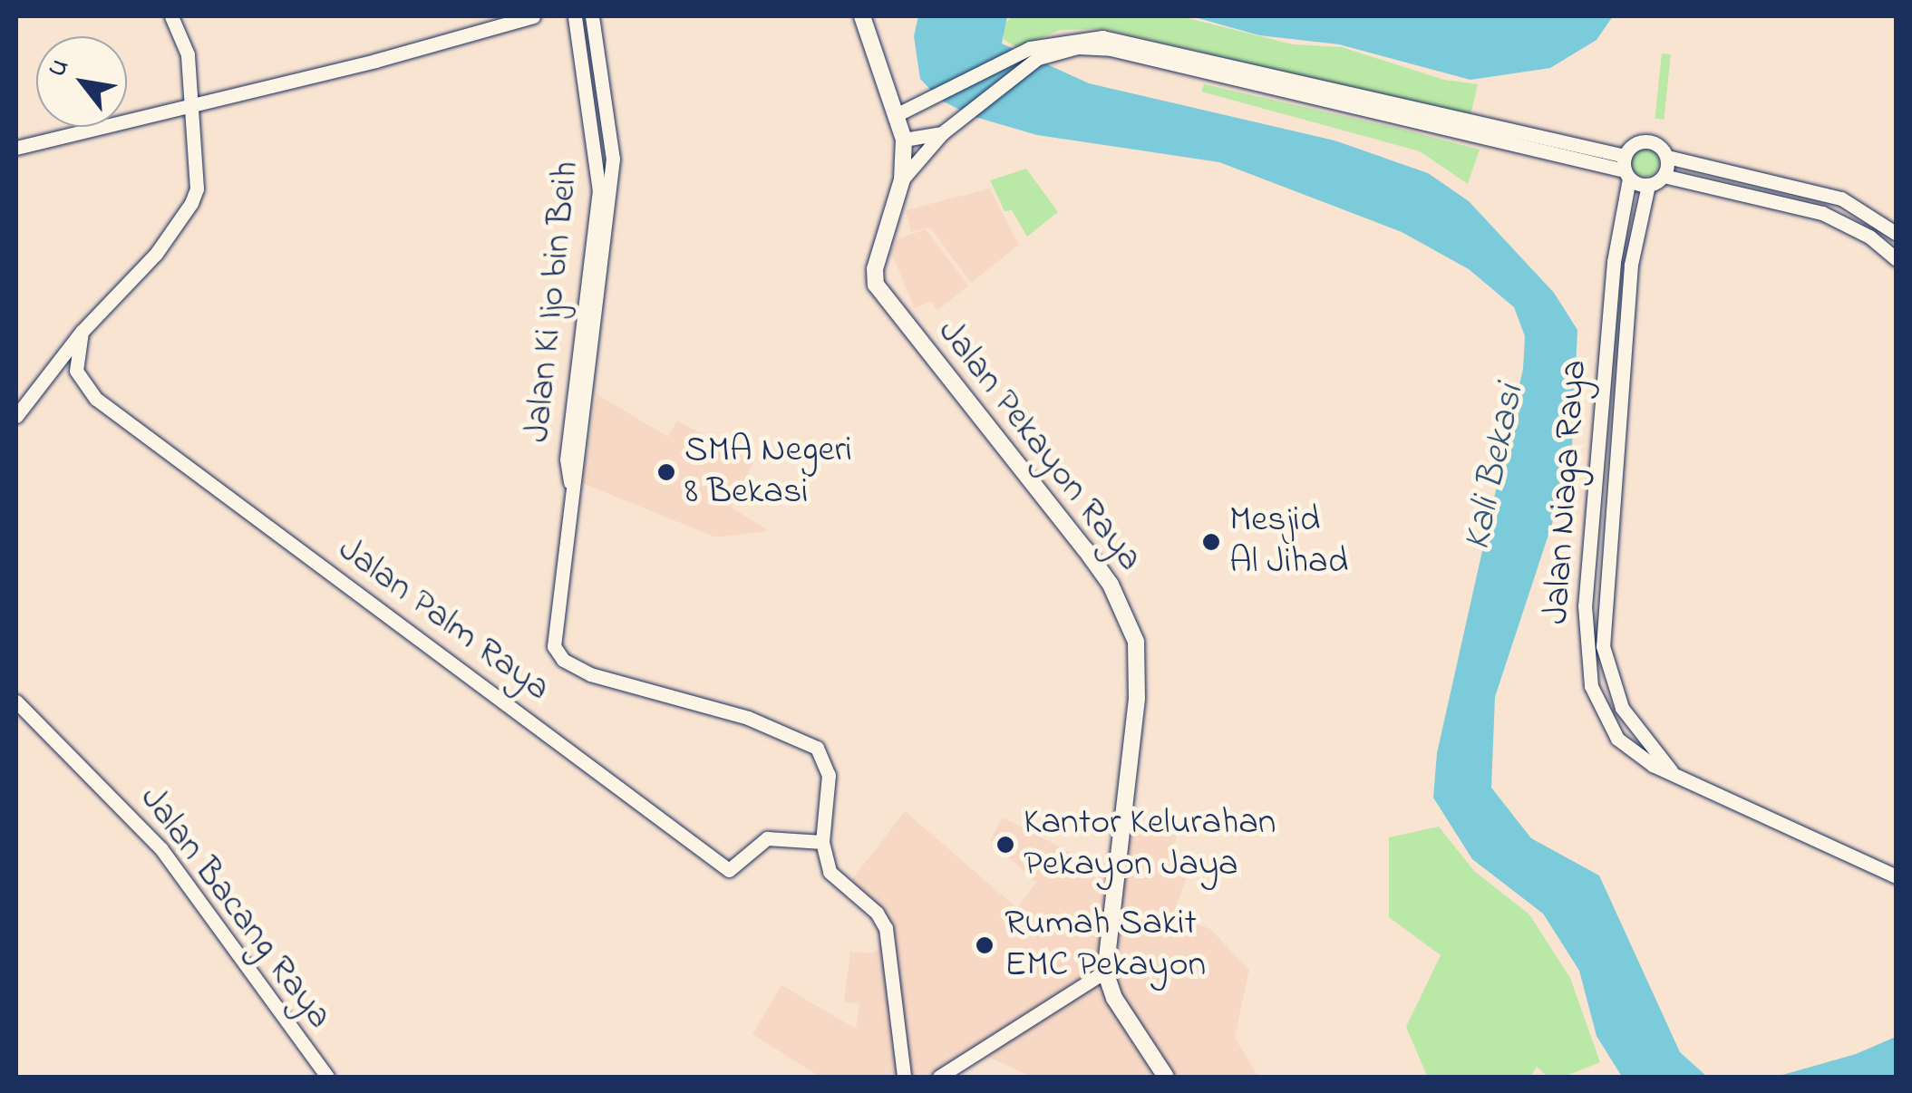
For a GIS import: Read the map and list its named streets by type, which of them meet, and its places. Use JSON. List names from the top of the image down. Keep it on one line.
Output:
{"streets":{"main road":["Jalan Pekayon Raya"],"street":["Jalan Ki Ijo bin Beih","Jalan Niaga Raya","Jalan Palm Raya","Jalan Bacang Raya"]},"crossings":[["Jalan Ki Ijo bin Beih","Jalan Palm Raya"]],"water":["Kali Bekasi"],"places":["SMA Negeri 8 Bekasi","Mesjid Al Jihad","Kantor Kelurahan Pekayon Jaya","Rumah Sakit EMC Pekayon"],"north":"top left"}
